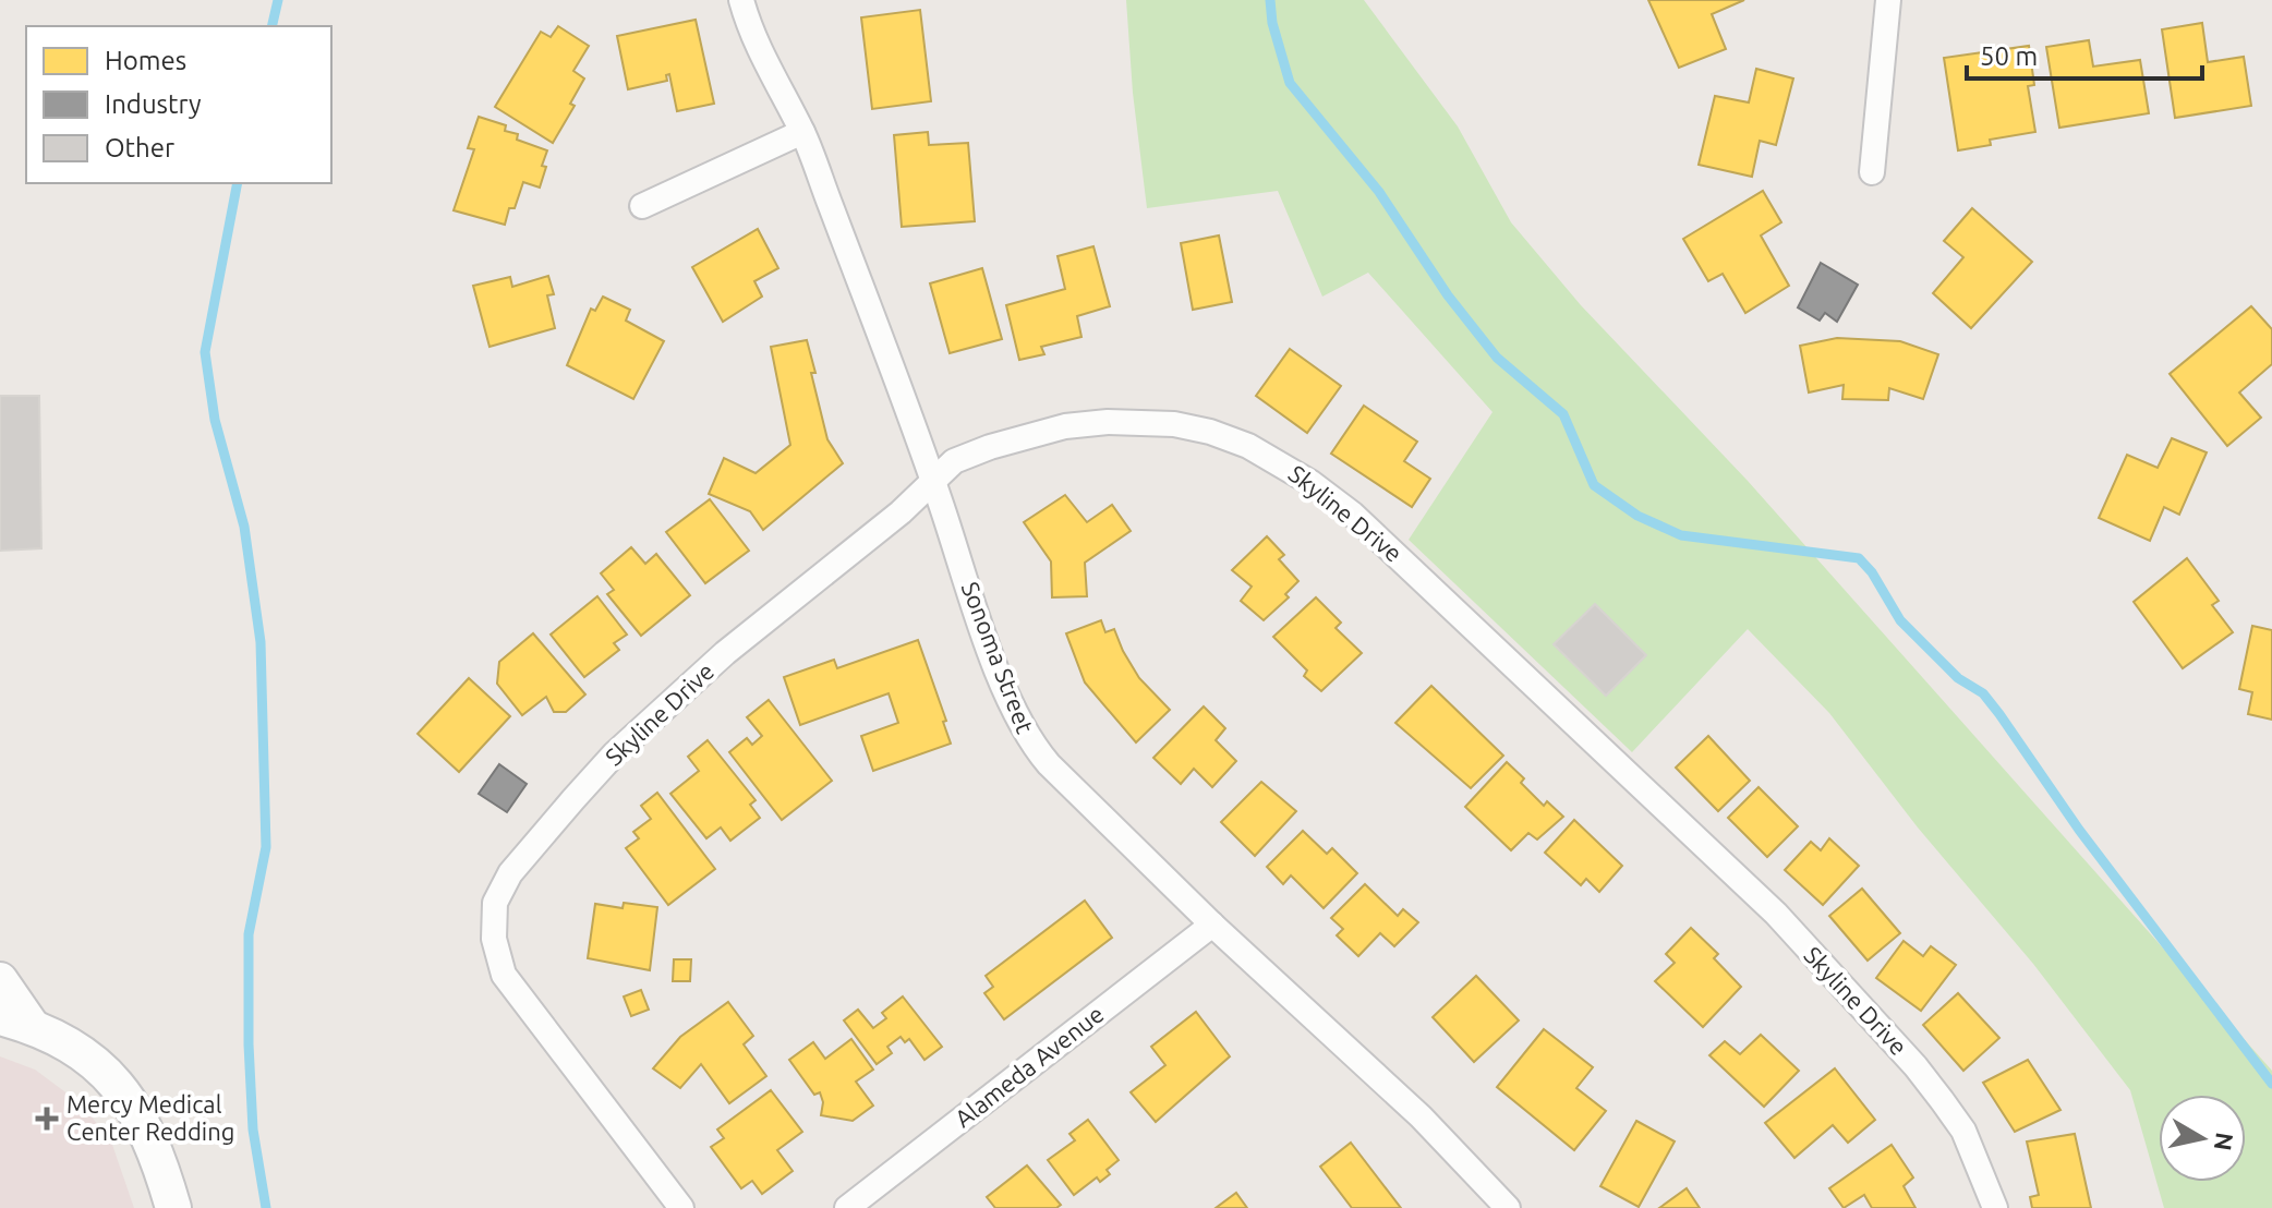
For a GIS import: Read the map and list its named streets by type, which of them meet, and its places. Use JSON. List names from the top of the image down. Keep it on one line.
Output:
{"streets":{"street":["Skyline Drive","Sonoma Street","Alameda Avenue"]},"crossings":[["Skyline Drive","Sonoma Street"],["Sonoma Street","Alameda Avenue"]],"places":{"health":["Mercy Medical Center Redding"]},"legend":["Homes","Industry","Other"],"scale_bar":"50 m","north":"right"}
